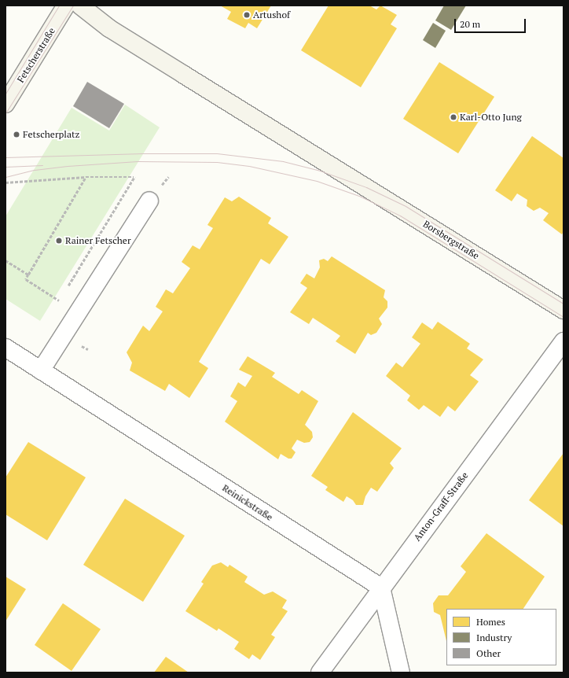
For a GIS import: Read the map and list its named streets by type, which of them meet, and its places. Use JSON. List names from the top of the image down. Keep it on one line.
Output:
{"streets":{"main road":["Fetscherstraße","Borsbergstraße"],"street":["Reinickstraße","Anton-Graff-Straße"]},"crossings":[["Reinickstraße","Anton-Graff-Straße"]],"places":["Artushof","Karl-Otto Jung","Fetscherplatz","Rainer Fetscher"],"legend":["Homes","Industry","Other"],"scale_bar":"20 m"}
